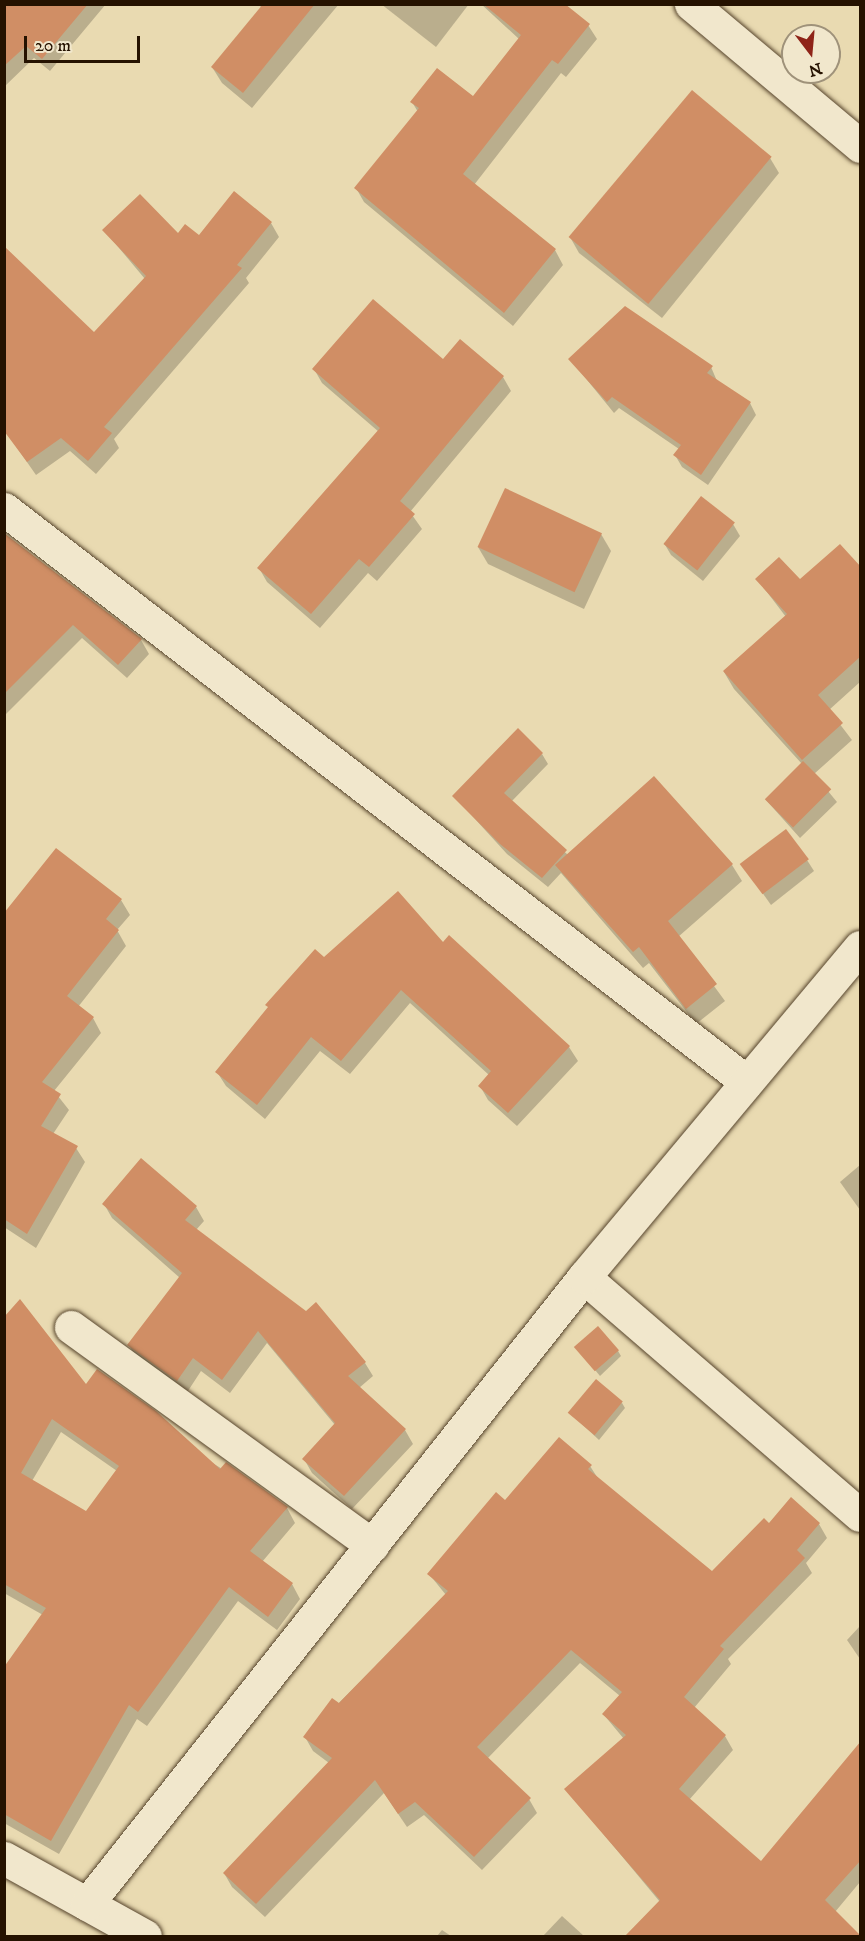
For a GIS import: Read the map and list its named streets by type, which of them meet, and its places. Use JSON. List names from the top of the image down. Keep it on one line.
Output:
{"scale_bar":"20 m","north":"bottom"}
